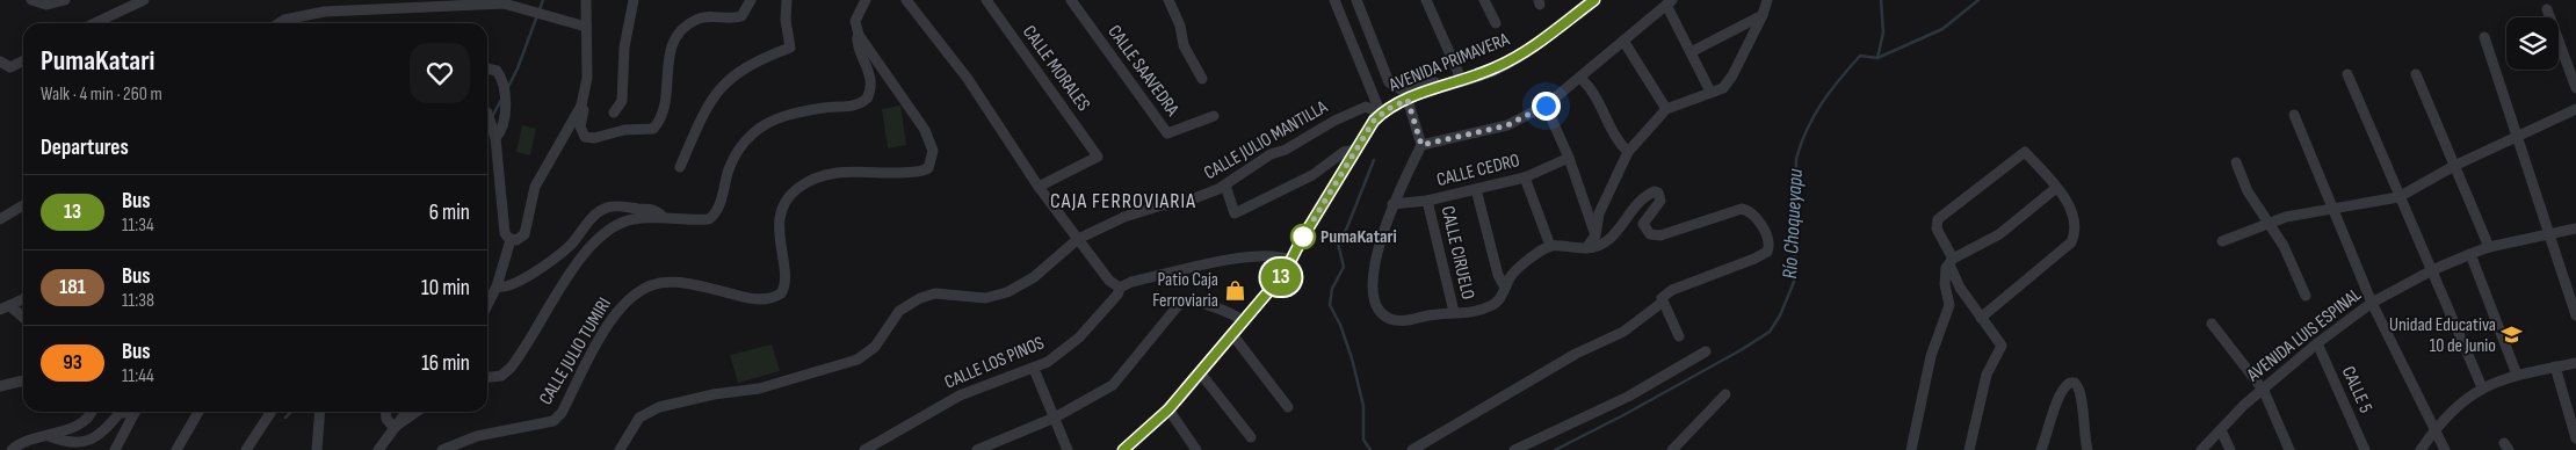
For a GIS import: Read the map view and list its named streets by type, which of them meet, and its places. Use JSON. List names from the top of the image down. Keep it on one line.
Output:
{"streets":{"main road":["AVENIDA PRIMAVERA"],"street":["CALLE MORALES","CALLE SAAVEDRA","CALLE JULIO MANTILLA","CALLE CEDRO","CALLE CIRUELO","AVENIDA LUIS ESPINAL","CALLE JULIO TUMIRI","CALLE LOS PINOS","CALLE 5"]},"crossings":[["AVENIDA PRIMAVERA","CALLE JULIO MANTILLA"],["CALLE CEDRO","CALLE CIRUELO"],["AVENIDA LUIS ESPINAL","CALLE 5"]],"districts":["CAJA FERROVIARIA"],"water":["Río Choqueyapu"],"places":{"other":["PumaKatari"],"shop":["Patio Caja Ferroviaria"],"school or university":["Unidad Educativa 10 de Junio"]},"lines":["bus line 13"],"page":{"on_map":"13","heading":[["PumaKatari","Walk · 4 min · 260 m"],"Departures"],"list":[{"mark":"13","name":"Bus","note":"11:34","value":"6 min"},{"mark":"181","name":"Bus","note":"11:38","value":"10 min"},{"mark":"93","name":"Bus","note":"11:44","value":"16 min"}]}}
